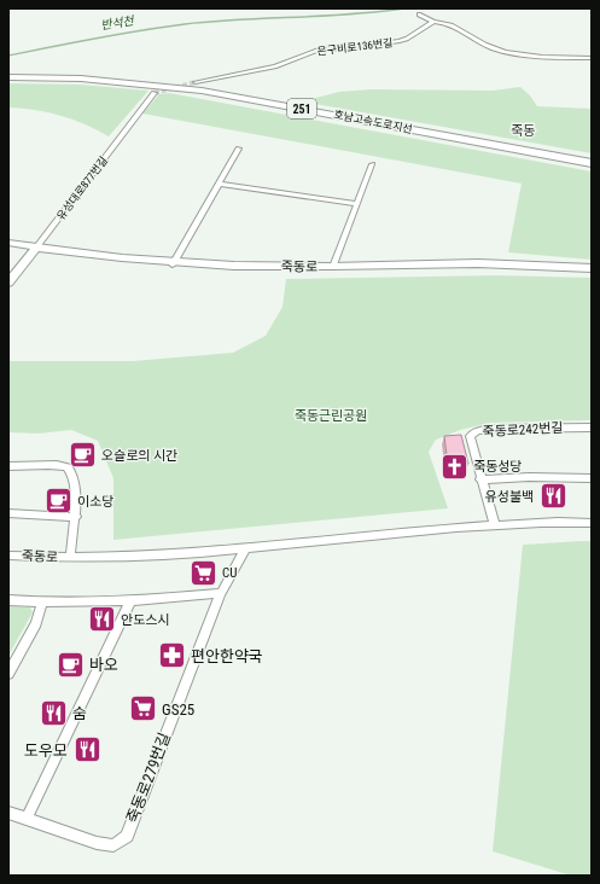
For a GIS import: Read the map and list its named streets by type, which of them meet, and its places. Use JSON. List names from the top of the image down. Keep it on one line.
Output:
{"streets":{"highway":["251","호남고속도로지선"],"street":["은구비로136번길","유성대로877번길","죽동로","죽동로242번길","죽동로279번길"]},"crossings":[["유성대로877번길","죽동로"],["죽동로","죽동로242번길"],["죽동로","죽동로279번길"]],"districts":["죽동"],"water":["반석천"],"parks":["죽동근린공원"],"places":{"cafe":["오슬로의 시간","이소당","바오"],"church":["죽동성당"],"restaurant":["유성불백","안도스시","숨","도우모"],"supermarket":["CU","GS25"],"pharmacy":["편안한약국"]}}
